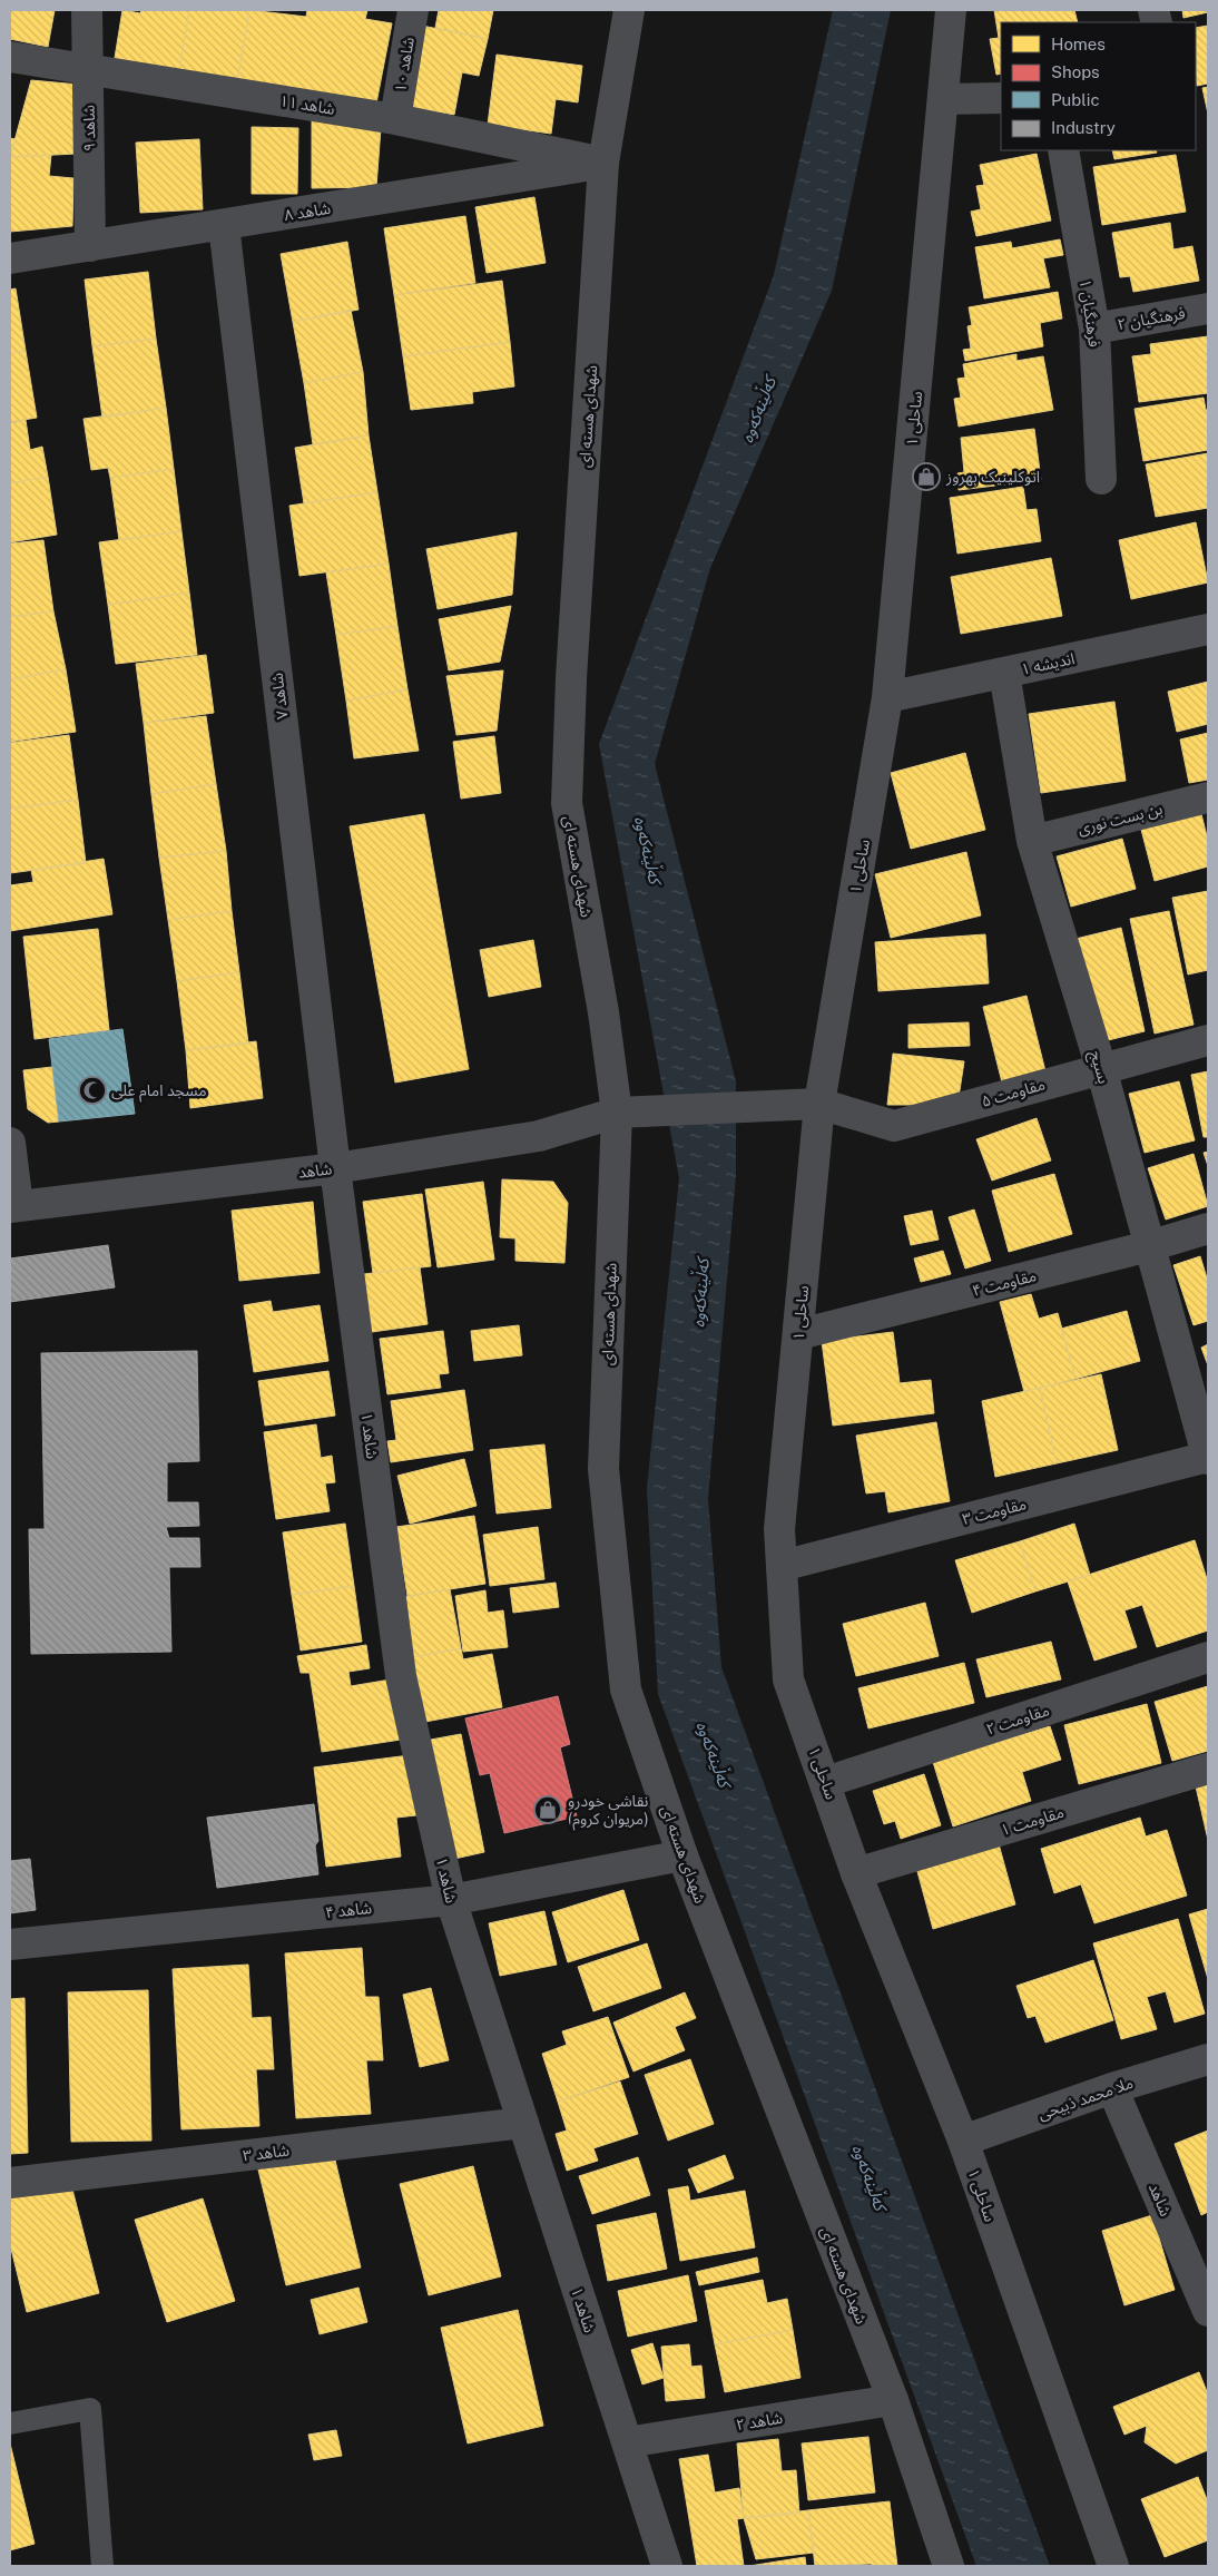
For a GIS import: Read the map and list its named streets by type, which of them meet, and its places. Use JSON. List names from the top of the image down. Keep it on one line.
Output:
{"streets":{"street":["شاهد ۱۰","شاهد ۱۱","شاهد ۹","شاهد ۸","فرهنگیان ۱","فرهنگیان ۲","شهدای هسته ای","ساحلی ۱","اندیشه ۱","شاهد ۷","بن بست نوری","بسیج","مقاومت ۵","شاهد","مقاومت ۴","شاهد ۱","مقاومت ۳","مقاومت ۲","مقاومت ۱","شاهد ۴","ملا محمد ذبیحی","شاهد ۳","شاهد ۲"]},"crossings":[["شاهد ۱۰","شاهد ۱۱"],["شاهد ۱۱","شاهد ۹"],["شاهد ۱۱","شاهد ۸"],["شاهد ۱۱","شهدای هسته ای"],["شاهد ۹","شاهد ۸"],["شاهد ۸","شهدای هسته ای"],["شاهد ۸","شاهد ۷"],["فرهنگیان ۱","فرهنگیان ۲"],["شهدای هسته ای","مقاومت ۵"],["شهدای هسته ای","شاهد"],["شهدای هسته ای","شاهد ۴"],["شهدای هسته ای","شاهد ۲"],["ساحلی ۱","اندیشه ۱"],["ساحلی ۱","مقاومت ۵"],["ساحلی ۱","مقاومت ۴"],["ساحلی ۱","مقاومت ۳"],["ساحلی ۱","مقاومت ۲"],["ساحلی ۱","مقاومت ۱"],["ساحلی ۱","ملا محمد ذبیحی"],["اندیشه ۱","بسیج"],["شاهد ۷","شاهد"],["شاهد ۷","شاهد ۱"],["بن بست نوری","بسیج"],["بسیج","مقاومت ۵"],["بسیج","مقاومت ۴"],["بسیج","مقاومت ۳"],["مقاومت ۵","شاهد"],["شاهد","شاهد ۱"],["شاهد","ملا محمد ذبیحی"],["شاهد ۱","شاهد ۴"],["شاهد ۱","شاهد ۳"],["شاهد ۱","شاهد ۲"]],"water":["کەڵینەکەوە"],"places":{"shop":["اتوکلینیک بهروز","نقاشی خودرو (مریوان کروم)"],"mosque":["مسجد امام علی"]},"legend":["Homes","Shops","Public","Industry"]}
